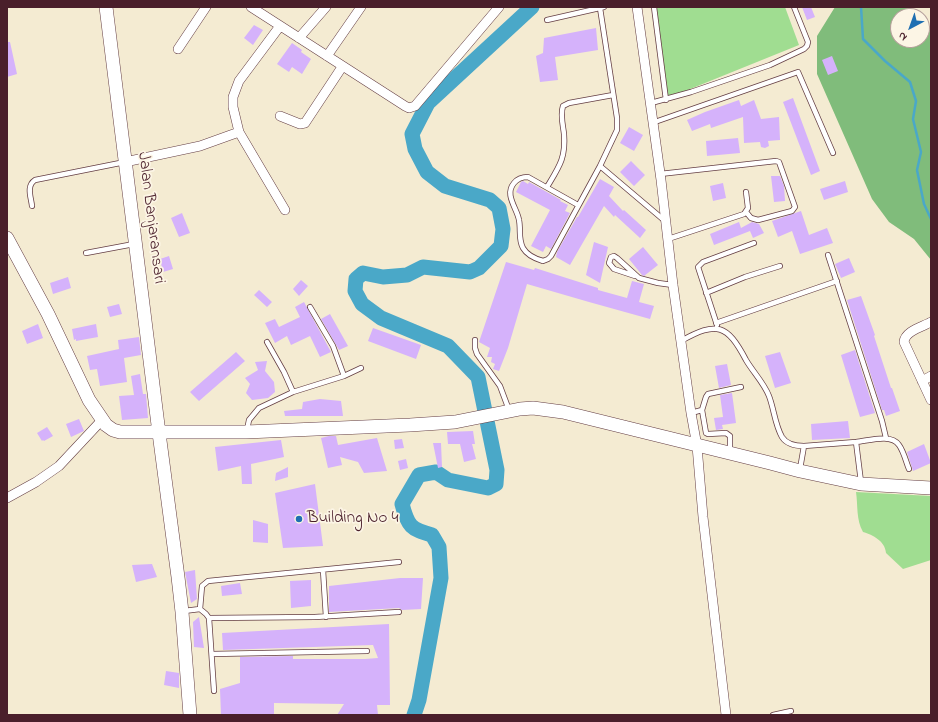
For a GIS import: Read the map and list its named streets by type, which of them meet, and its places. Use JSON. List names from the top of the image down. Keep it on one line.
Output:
{"streets":{"street":["Jalan Banjaransari"]},"places":["Building No 4"],"north":"bottom left"}
